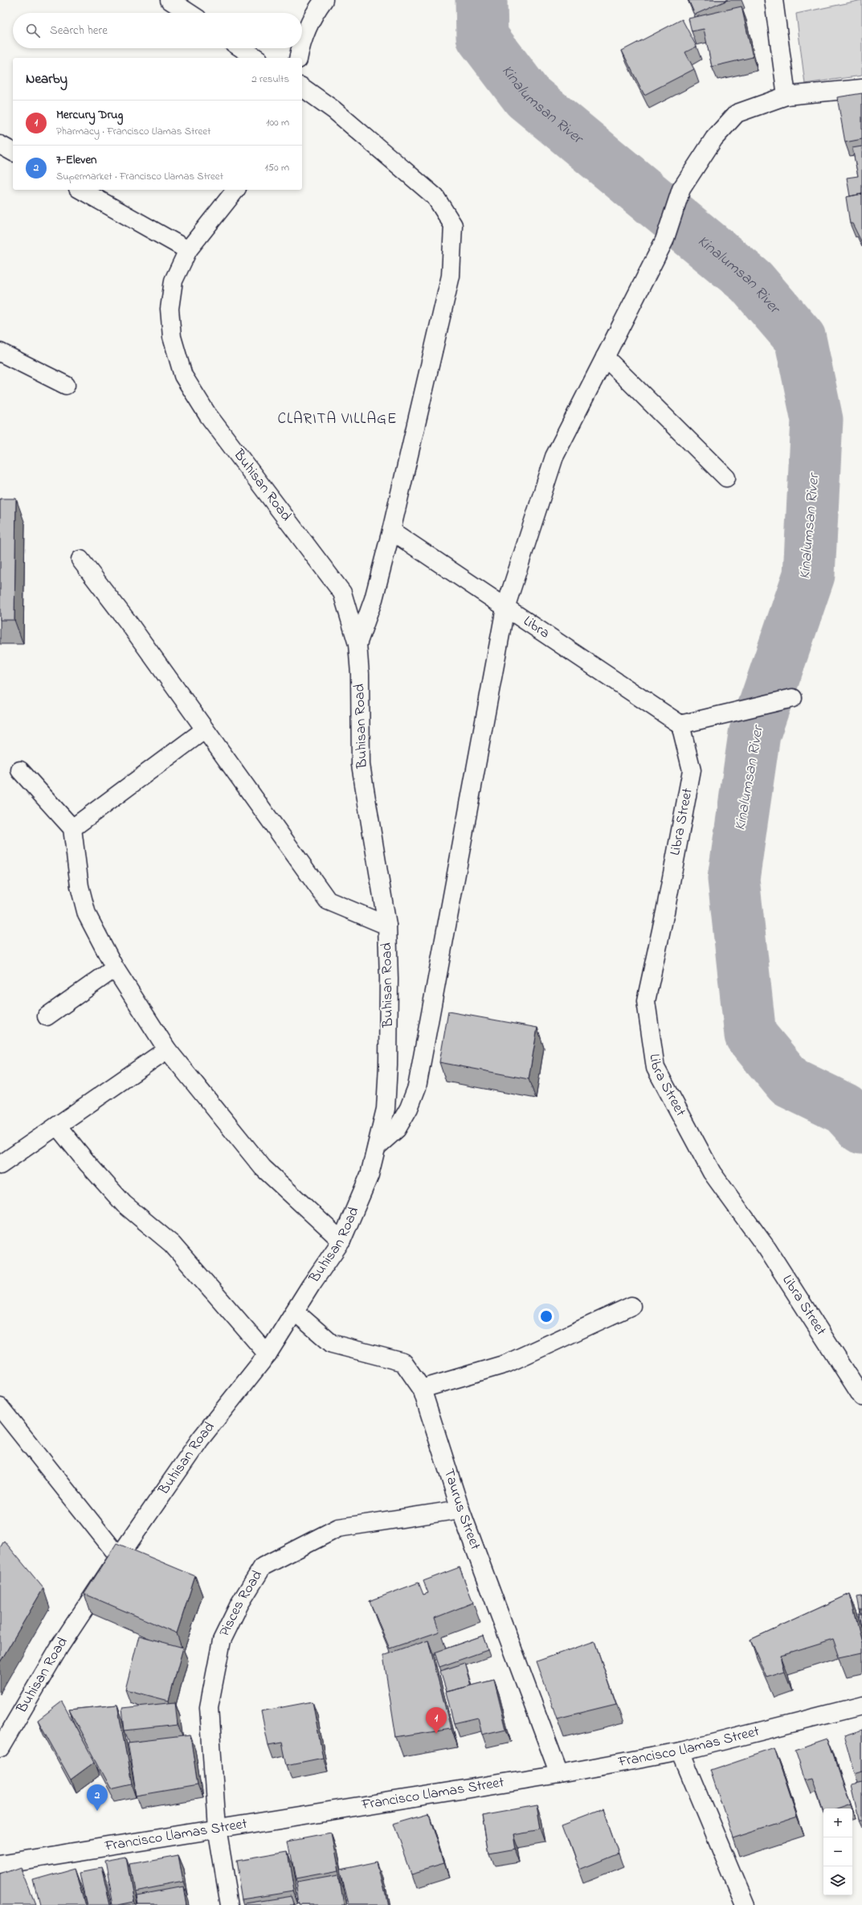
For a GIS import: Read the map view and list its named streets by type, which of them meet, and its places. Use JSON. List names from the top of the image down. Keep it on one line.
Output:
{"streets":{"street":["Buhisan Road","Libra","Libra Street","Taurus Street","Pisces Road","Francisco Llamas Street"]},"crossings":[["Buhisan Road","Taurus Street"],["Libra","Libra Street"],["Taurus Street","Pisces Road"],["Taurus Street","Francisco Llamas Street"],["Pisces Road","Francisco Llamas Street"]],"districts":["CLARITA VILLAGE"],"water":["Kinalumsan River"],"page":{"search":"Search here","heading":["Nearby","2 results"],"list":[{"mark":"1","name":"Mercury Drug","note":"Pharmacy · Francisco Llamas Street","value":"100 m"},{"mark":"2","name":"7-Eleven","note":"Supermarket · Francisco Llamas Street","value":"150 m"}],"pins":["1","2"],"map_buttons":["+","−"]}}
